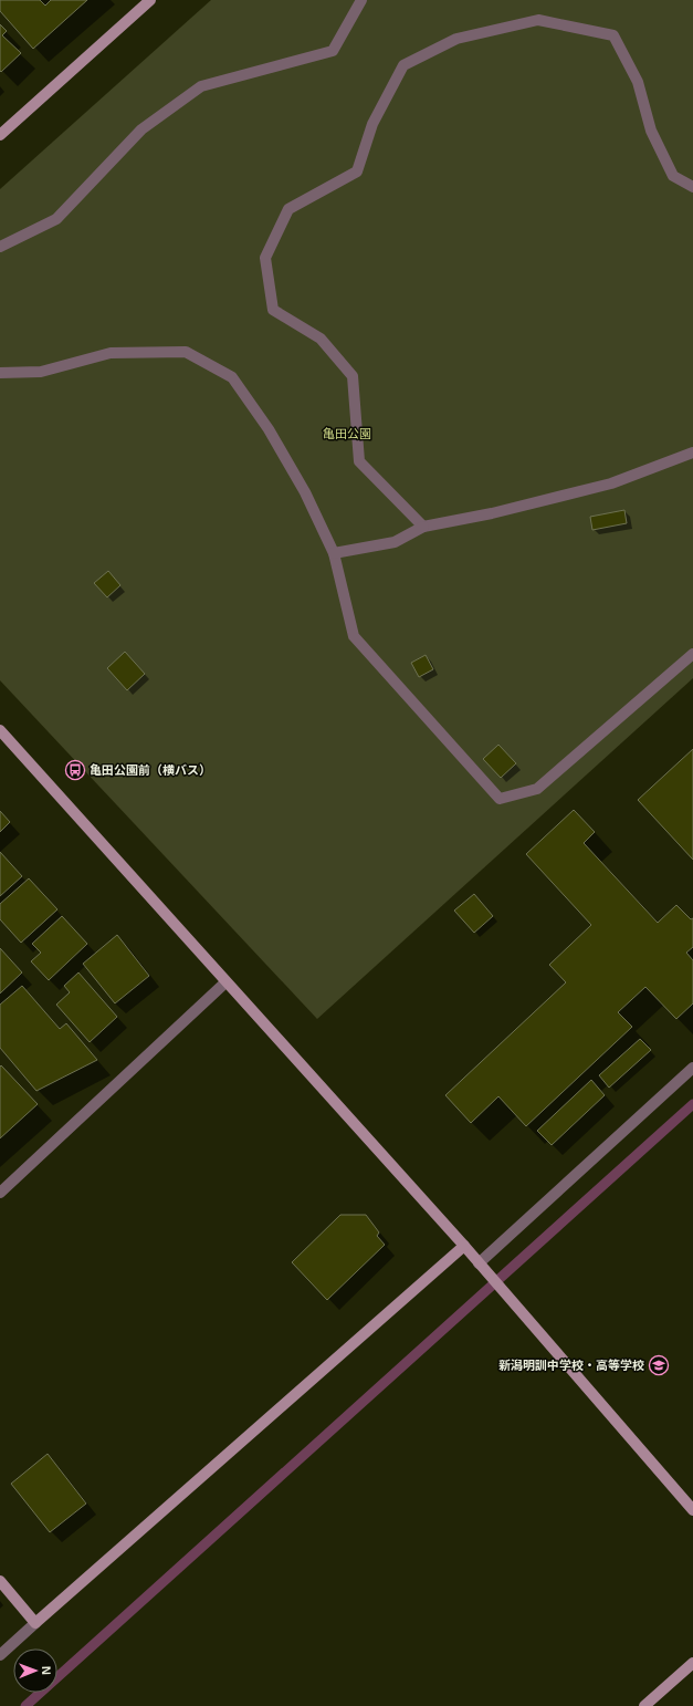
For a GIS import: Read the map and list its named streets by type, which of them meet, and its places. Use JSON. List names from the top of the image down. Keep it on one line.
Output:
{"parks":["亀田公園"],"places":{"bus stop":["亀田公園前（横バス）"],"school or university":["新潟明訓中学校・高等学校"]},"north":"right"}
